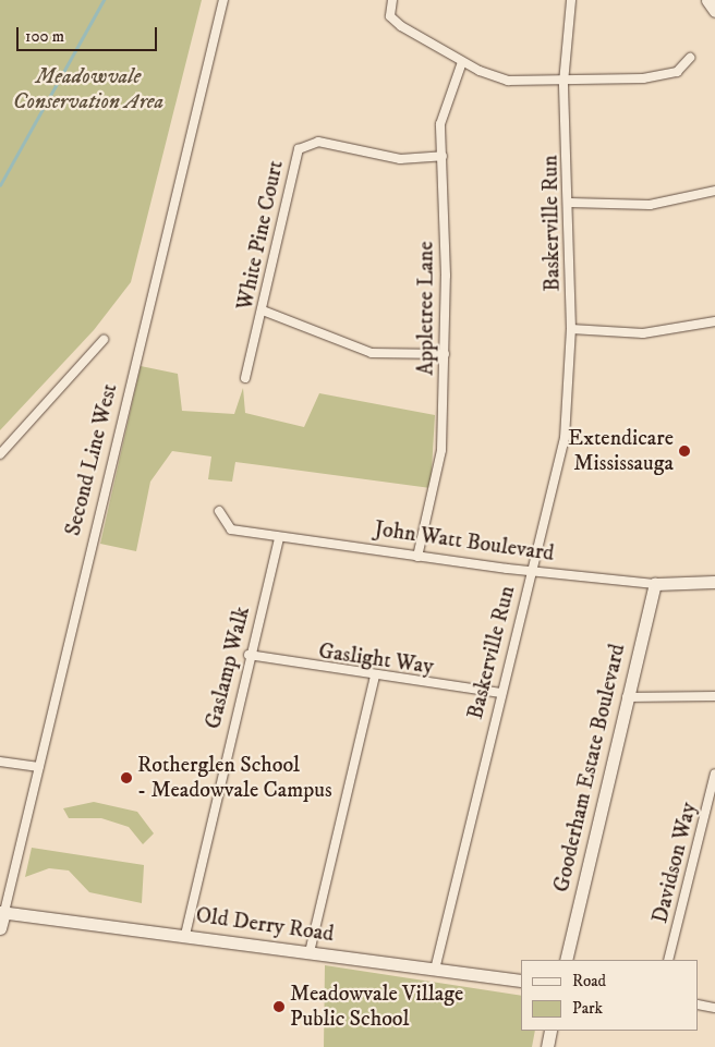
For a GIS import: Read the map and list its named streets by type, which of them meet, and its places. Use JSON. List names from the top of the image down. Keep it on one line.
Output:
{"streets":{"street":["Baskerville Run","White Pine Court","Appletree Lane","Second Line West","John Watt Boulevard","Gaslight Way","Gaslamp Walk","Gooderham Estate Boulevard","Davidson Way","Old Derry Road"]},"crossings":[["Baskerville Run","John Watt Boulevard"],["Baskerville Run","Gaslight Way"],["Baskerville Run","Old Derry Road"],["White Pine Court","Appletree Lane"],["Appletree Lane","John Watt Boulevard"],["Second Line West","Old Derry Road"],["John Watt Boulevard","Gaslamp Walk"],["John Watt Boulevard","Gooderham Estate Boulevard"],["Gaslight Way","Gaslamp Walk"],["Gaslamp Walk","Old Derry Road"]],"parks":["Meadowvale Conservation Area"],"places":["Extendicare Mississauga","Rotherglen School - Meadowvale Campus","Meadowvale Village Public School"],"legend":["Road","Park"],"scale_bar":"100 m"}
